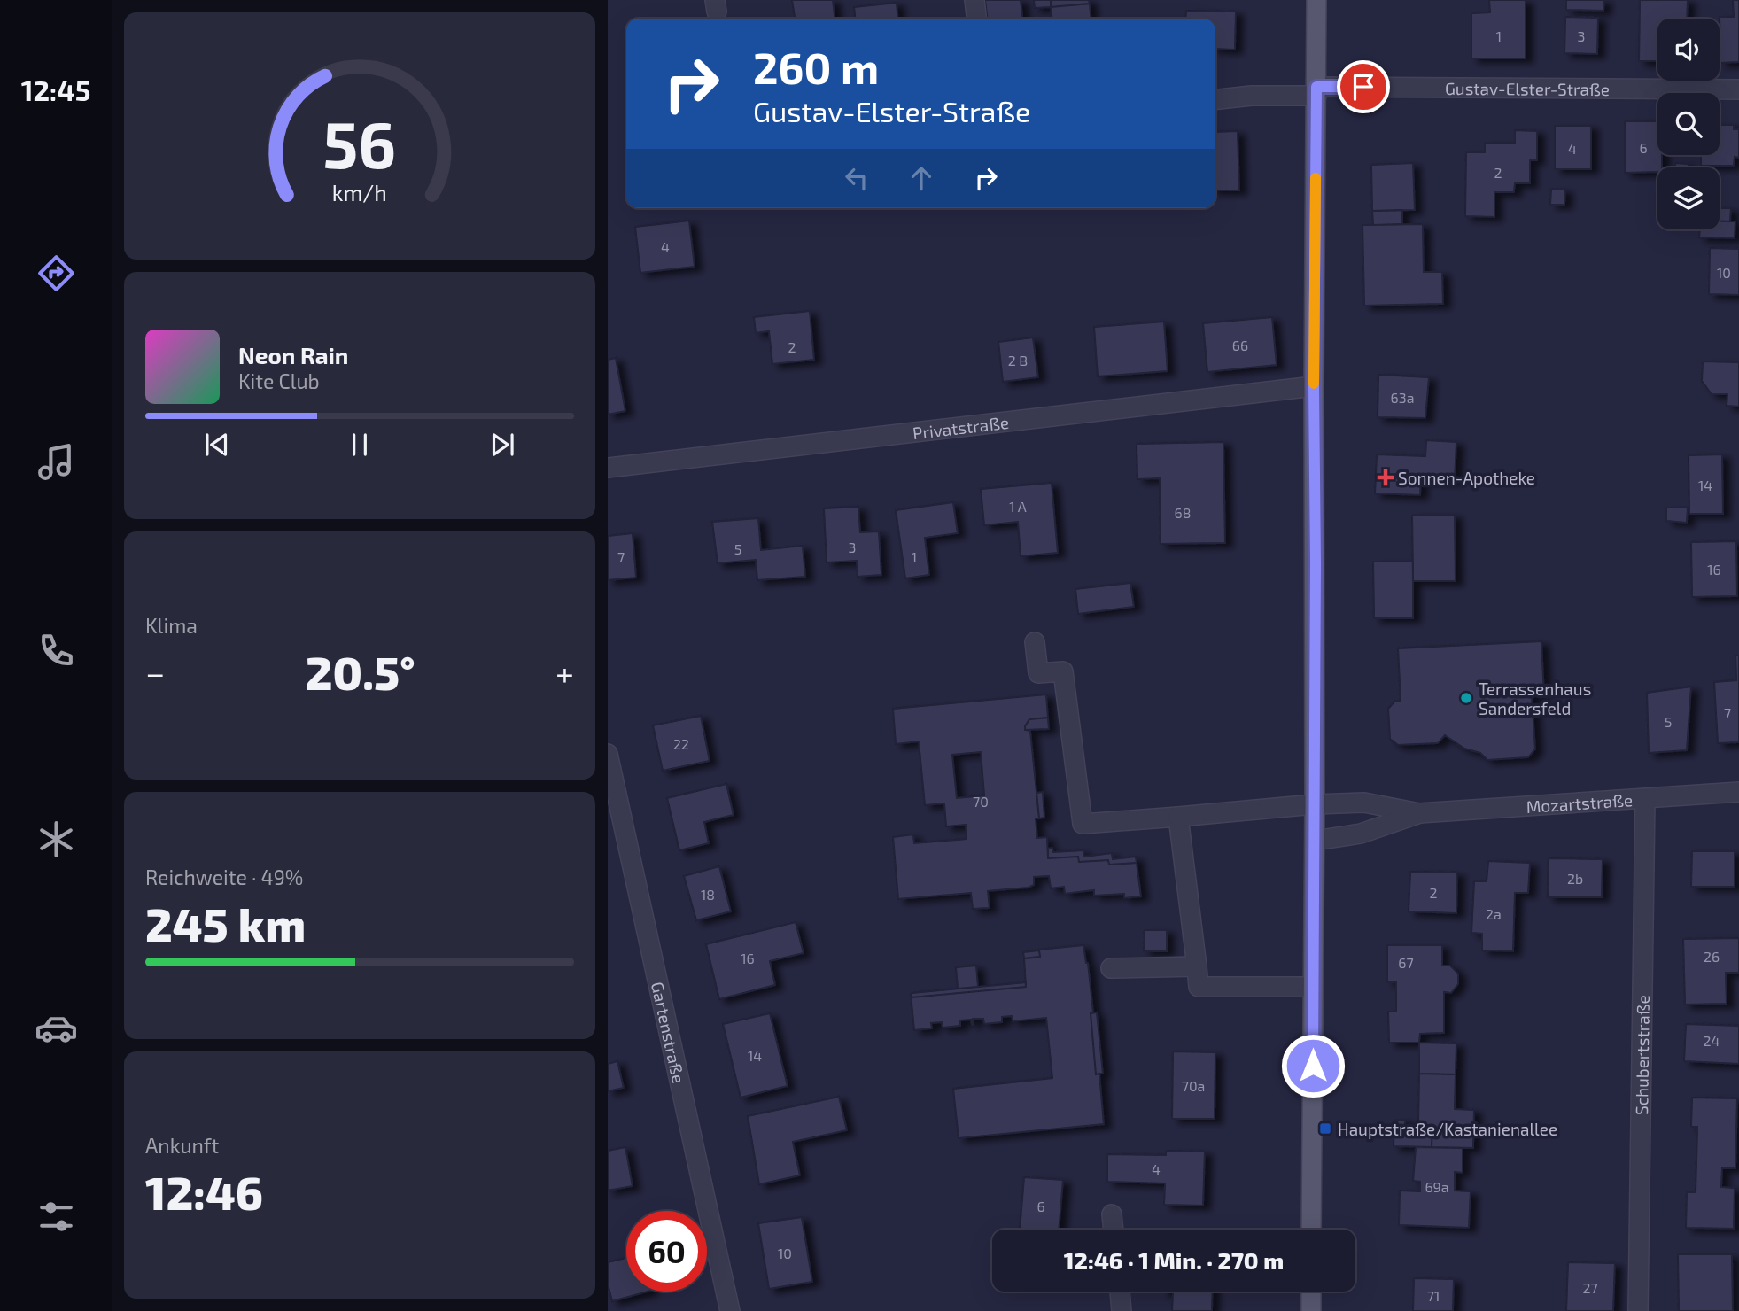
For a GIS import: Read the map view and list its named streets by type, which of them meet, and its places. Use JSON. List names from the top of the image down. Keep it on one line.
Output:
{"streets":{"street":["Gustav-Elster-Straße","Privatstraße","Mozartstraße","Gartenstraße","Schubertstraße"]},"crossings":[["Mozartstraße","Schubertstraße"]],"places":{"health":["Sonnen-Apotheke"],"other":["Terrassenhaus Sandersfeld"],"transit":["Hauptstraße/Kastanienallee"]},"house_numbers":["1","3","6","4","2","4","10","66","2","2 B","63a","14","1 A","68","3","5","7","1","16","7","5","22","70","2b","2","18","2a","26","16","67","24","14","70a","4","69a","6","10","27","71"],"page":{"tabs":"12:45","turn":["260 m","Gustav-Elster-Straße"],"song":["Neon Rain","Kite Club"],"tile":["Klima",["Reichweite · 49%","245 km"],["Ankunft","12:46"]],"heat":["−","20.5°","+"],"limit":"60","trip":"12:46 · 1 Min. · 270 m","gauge":["56","km/h"]}}
